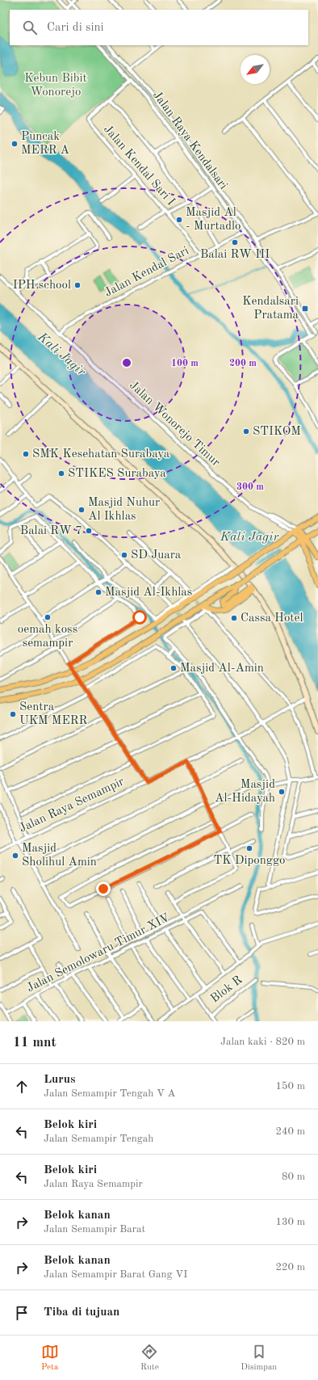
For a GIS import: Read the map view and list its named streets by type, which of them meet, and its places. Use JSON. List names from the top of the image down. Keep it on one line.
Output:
{"streets":{"street":["Jalan Raya Kendalsari","Jalan Kendal Sari I","Jalan Kendal Sari","Jalan Wonorejo Timur","Jalan Raya Semampir","Jalan Semolowaru Timur XIV","Blok R"]},"crossings":[["Jalan Raya Kendalsari","Jalan Kendal Sari"],["Jalan Kendal Sari I","Jalan Kendal Sari"],["Jalan Kendal Sari","Jalan Wonorejo Timur"]],"water":["Kali Jagir"],"parks":["Kebun Bibit Wonorejo"],"places":{"other":["Puncak MERR A","Masjid Al - Murtadlo","Balai RW III","IPH school","STIKOM","SMK Kesehatan Surabaya","STIKES Surabaya","Masjid Nuhur Al Ikhlas","Balai RW 7","SD Juara","Masjid Al-Ikhlas","oemah koss semampir","Cassa Hotel","Masjid Al-Amin","Sentra UKM MERR","Masjid Al-Hidayah","TK Diponggo","Masjid Sholihul Amin"],"transit":["Kendalsari Pratama"]},"north":"bottom left","page":{"search":"Cari di sini","heading":["11 mnt","Jalan kaki · 820 m"],"list":[["Lurus","Jalan Semampir Tengah V A","150 m"],["Belok kiri","Jalan Semampir Tengah","240 m"],["Belok kiri","Jalan Raya Semampir","80 m"],["Belok kanan","Jalan Semampir Barat","130 m"],["Belok kanan","Jalan Semampir Barat Gang VI","220 m"],"Tiba di tujuan"],"nav":["Peta","Rute","Disimpan"]},"rings":["100 m","200 m","300 m"]}
